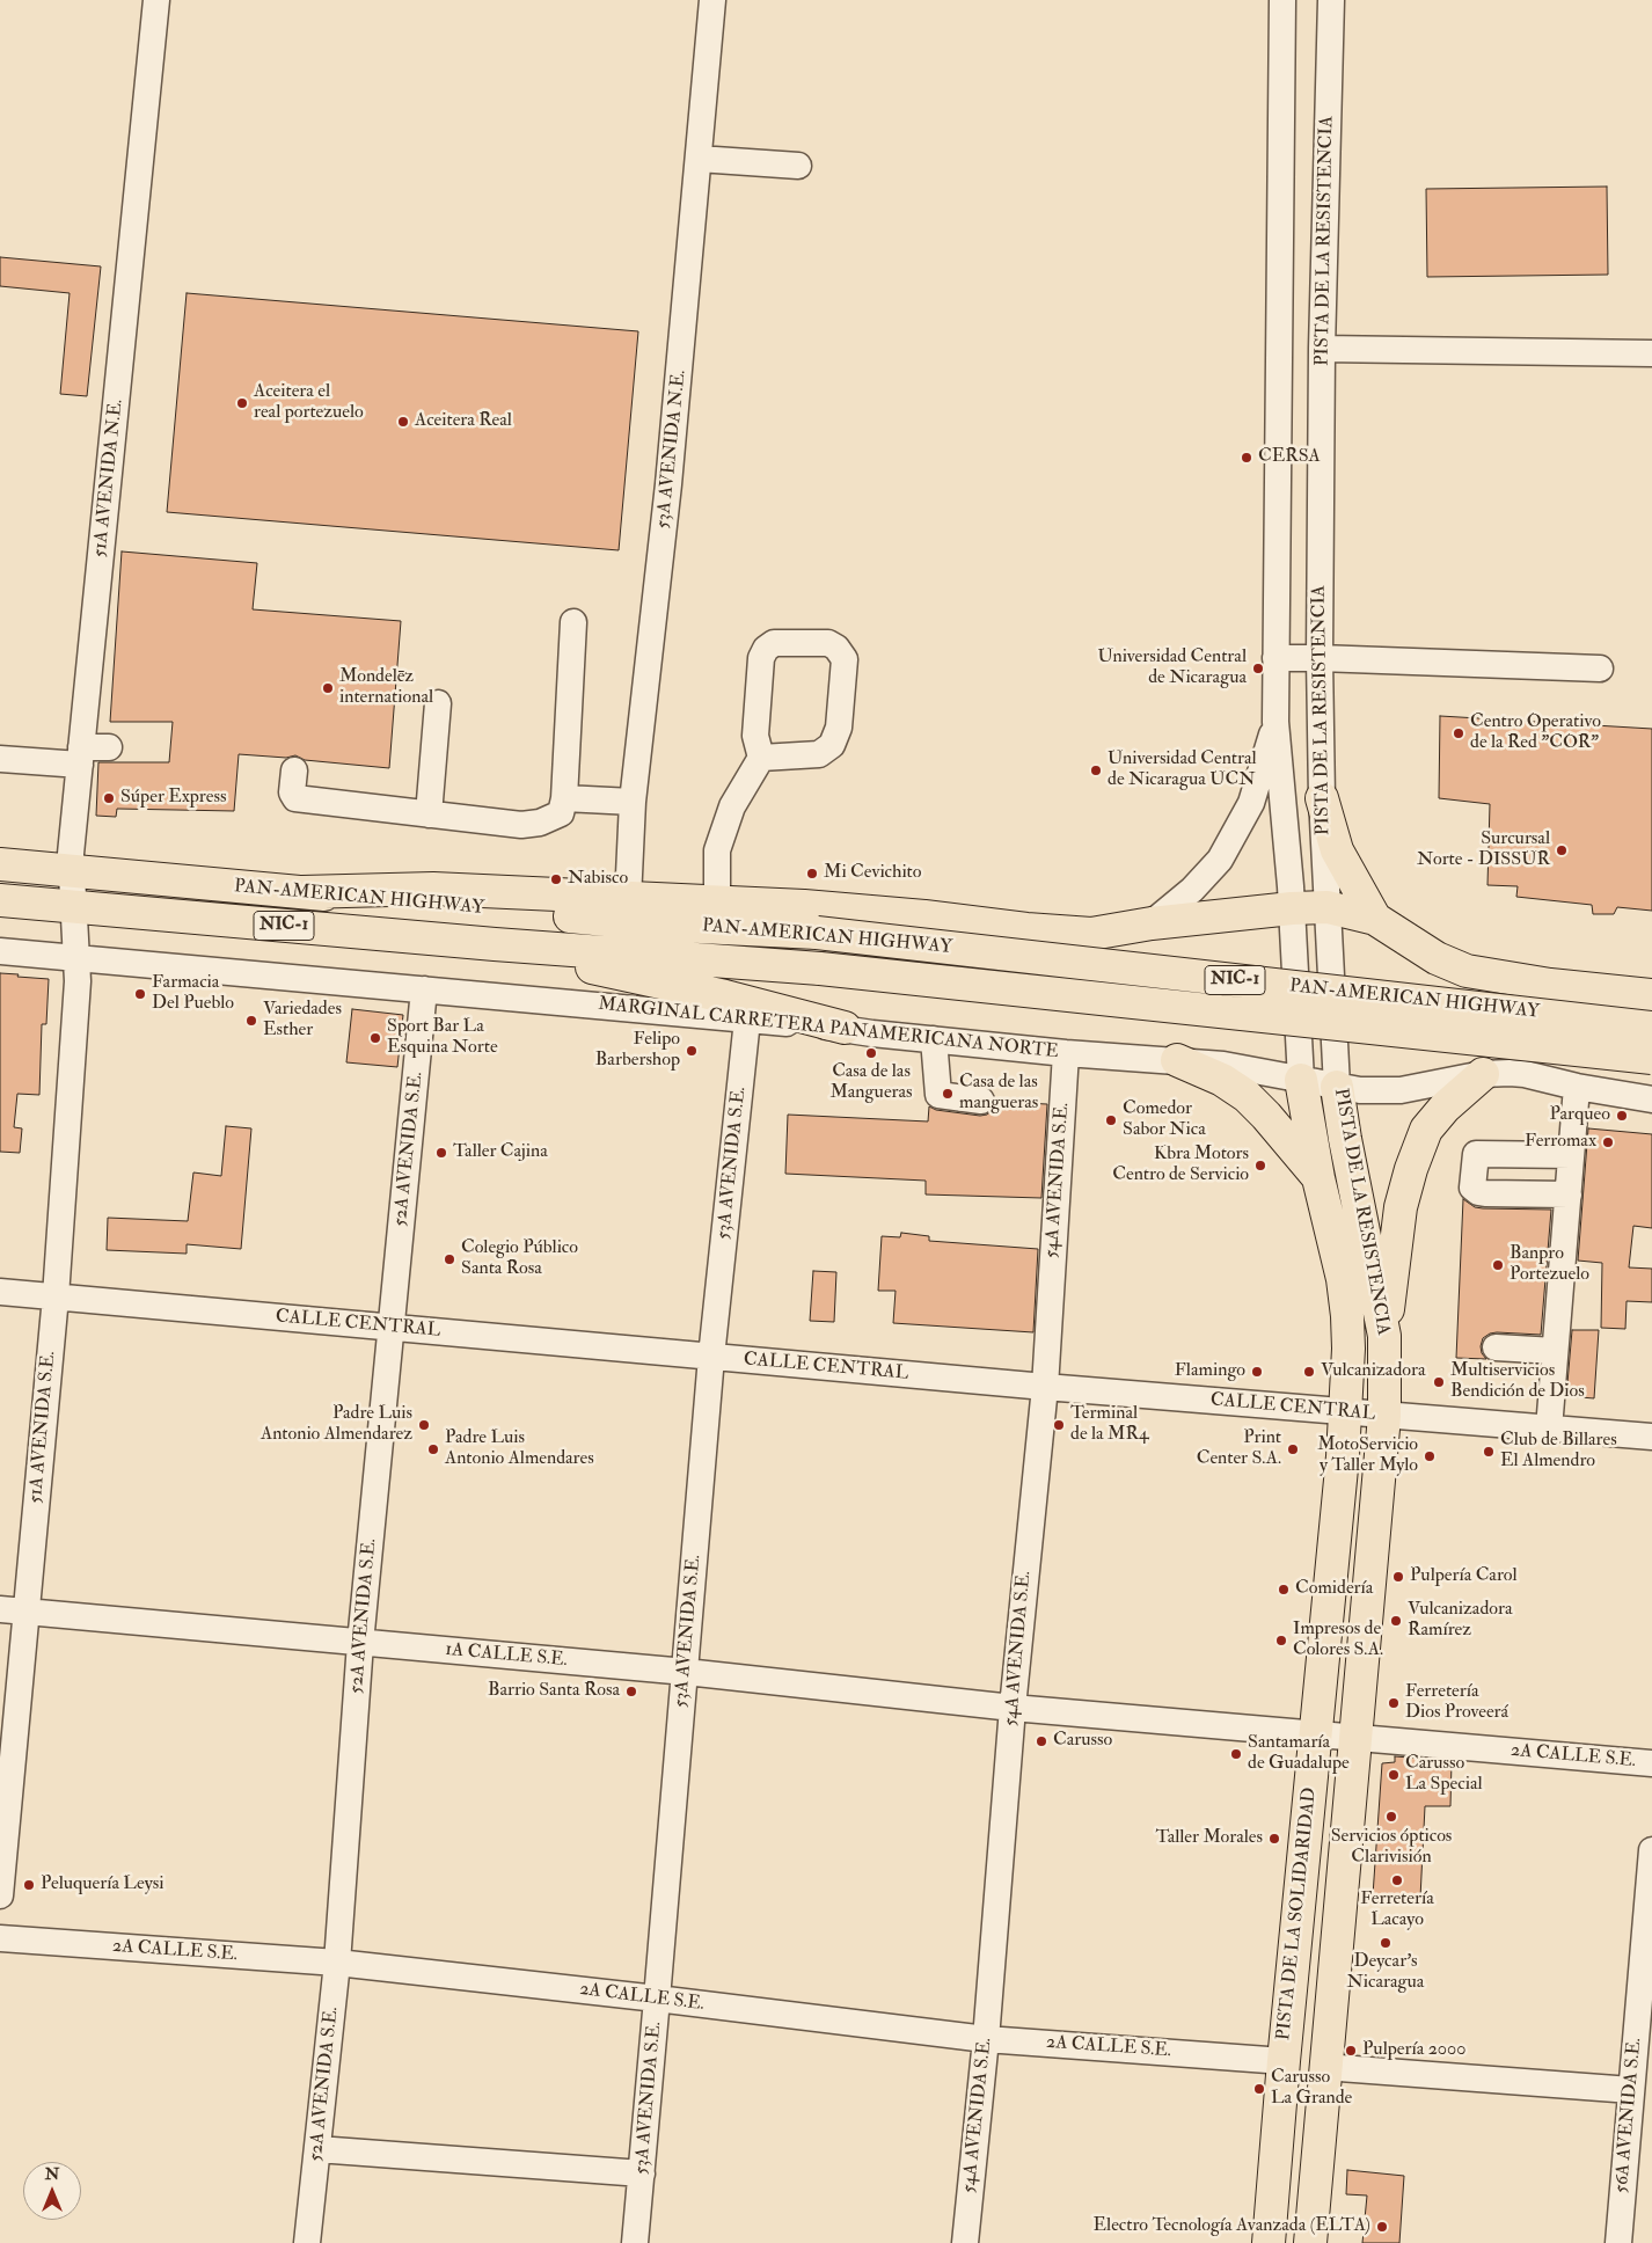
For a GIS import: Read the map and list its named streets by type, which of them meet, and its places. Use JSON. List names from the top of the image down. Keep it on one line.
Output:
{"streets":{"main road":["PISTA DE LA RESISTENCIA","PAN-AMERICAN HIGHWAY","NIC-1","PISTA DE LA SOLIDARIDAD"],"street":["53A AVENIDA N.E.","51A AVENIDA N.E.","MARGINAL CARRETERA PANAMERICANA NORTE","52A AVENIDA S.E.","53A AVENIDA S.E.","54A AVENIDA S.E.","CALLE CENTRAL","51A AVENIDA S.E.","1A CALLE S.E.","2A CALLE S.E.","56A AVENIDA S.E."]},"crossings":[["PISTA DE LA RESISTENCIA","MARGINAL CARRETERA PANAMERICANA NORTE"],["PISTA DE LA RESISTENCIA","CALLE CENTRAL"],["PISTA DE LA RESISTENCIA","PISTA DE LA SOLIDARIDAD"],["51A AVENIDA N.E.","PAN-AMERICAN HIGHWAY"],["51A AVENIDA N.E.","MARGINAL CARRETERA PANAMERICANA NORTE"],["51A AVENIDA N.E.","51A AVENIDA S.E."],["MARGINAL CARRETERA PANAMERICANA NORTE","52A AVENIDA S.E."],["MARGINAL CARRETERA PANAMERICANA NORTE","53A AVENIDA S.E."],["MARGINAL CARRETERA PANAMERICANA NORTE","54A AVENIDA S.E."],["MARGINAL CARRETERA PANAMERICANA NORTE","51A AVENIDA S.E."],["52A AVENIDA S.E.","CALLE CENTRAL"],["52A AVENIDA S.E.","1A CALLE S.E."],["52A AVENIDA S.E.","2A CALLE S.E."],["53A AVENIDA S.E.","CALLE CENTRAL"],["53A AVENIDA S.E.","1A CALLE S.E."],["53A AVENIDA S.E.","2A CALLE S.E."],["54A AVENIDA S.E.","CALLE CENTRAL"],["54A AVENIDA S.E.","1A CALLE S.E."],["54A AVENIDA S.E.","2A CALLE S.E."],["CALLE CENTRAL","51A AVENIDA S.E."],["CALLE CENTRAL","PISTA DE LA SOLIDARIDAD"],["51A AVENIDA S.E.","1A CALLE S.E."],["2A CALLE S.E.","PISTA DE LA SOLIDARIDAD"]],"places":["Aceitera el real portezuelo","Aceitera Real","CERSA","Universidad Central de Nicaragua","Mondelēz international","Centro Operativo de la Red \"COR\"","Universidad Central de Nicaragua UCN","Súper Express","Surcursal Norte - DISSUR","Mi Cevichito","Nabisco","Farmacia Del Pueblo","Variedades Esther","Sport Bar La Esquina Norte","Felipo Barbershop","Casa de las Mangueras","Casa de las mangueras","Parqueo","Comedor Sabor Nica","Ferromax","Taller Cajina","Kbra Motors Centro de Servicio","Colegio Público Santa Rosa","Banpro Portezuelo","Flamingo","Vulcanizadora","Multiservicios Bendición de Dios","Padre Luis Antonio Almendarez","Terminal de la MR4","Padre Luis Antonio Almendares","Print Center S.A.","Club de Billares El Almendro","MotoServicio y Taller Mylo","Pulpería Carol","Comidería","Vulcanizadora Ramírez","Impresos de Colores S.A.","Barrio Santa Rosa","Ferretería Dios Proveerá","Carusso","Santamaría de Guadalupe","Carusso La Special","Servicios ópticos Clarivisión","Taller Morales","Ferretería Lacayo","Peluquería Leysi","Deycar's Nicaragua","Pulpería 2000","Carusso La Grande","Electro Tecnología Avanzada (ELTA)"],"north":"top"}
